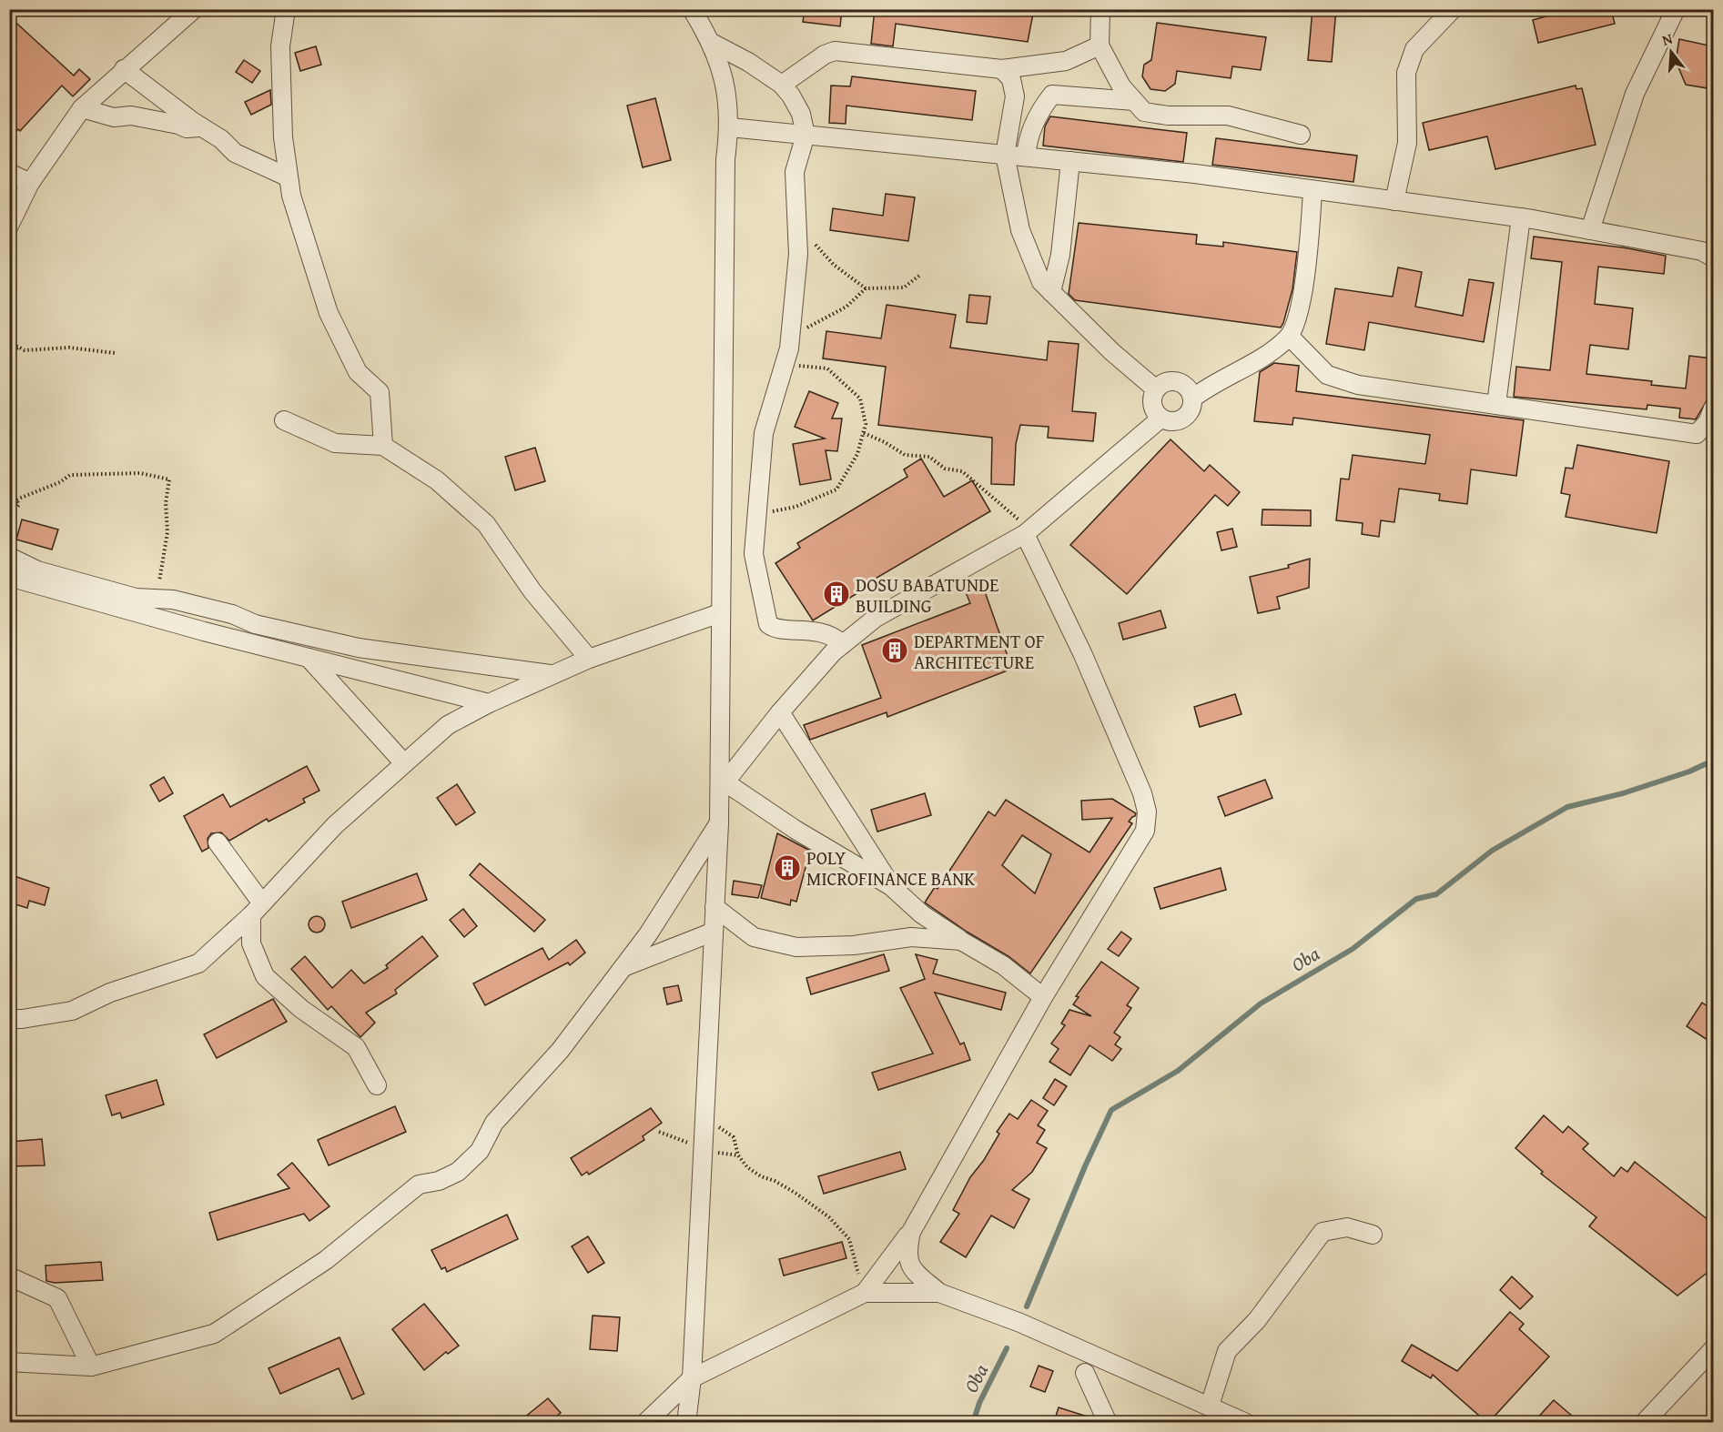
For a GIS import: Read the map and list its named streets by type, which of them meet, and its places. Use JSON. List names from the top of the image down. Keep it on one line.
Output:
{"water":["Oba"],"places":{"building":["DOSU BABATUNDE BUILDING","DEPARTMENT OF ARCHITECTURE","POLY MICROFINANCE BANK"]},"north":"top"}
